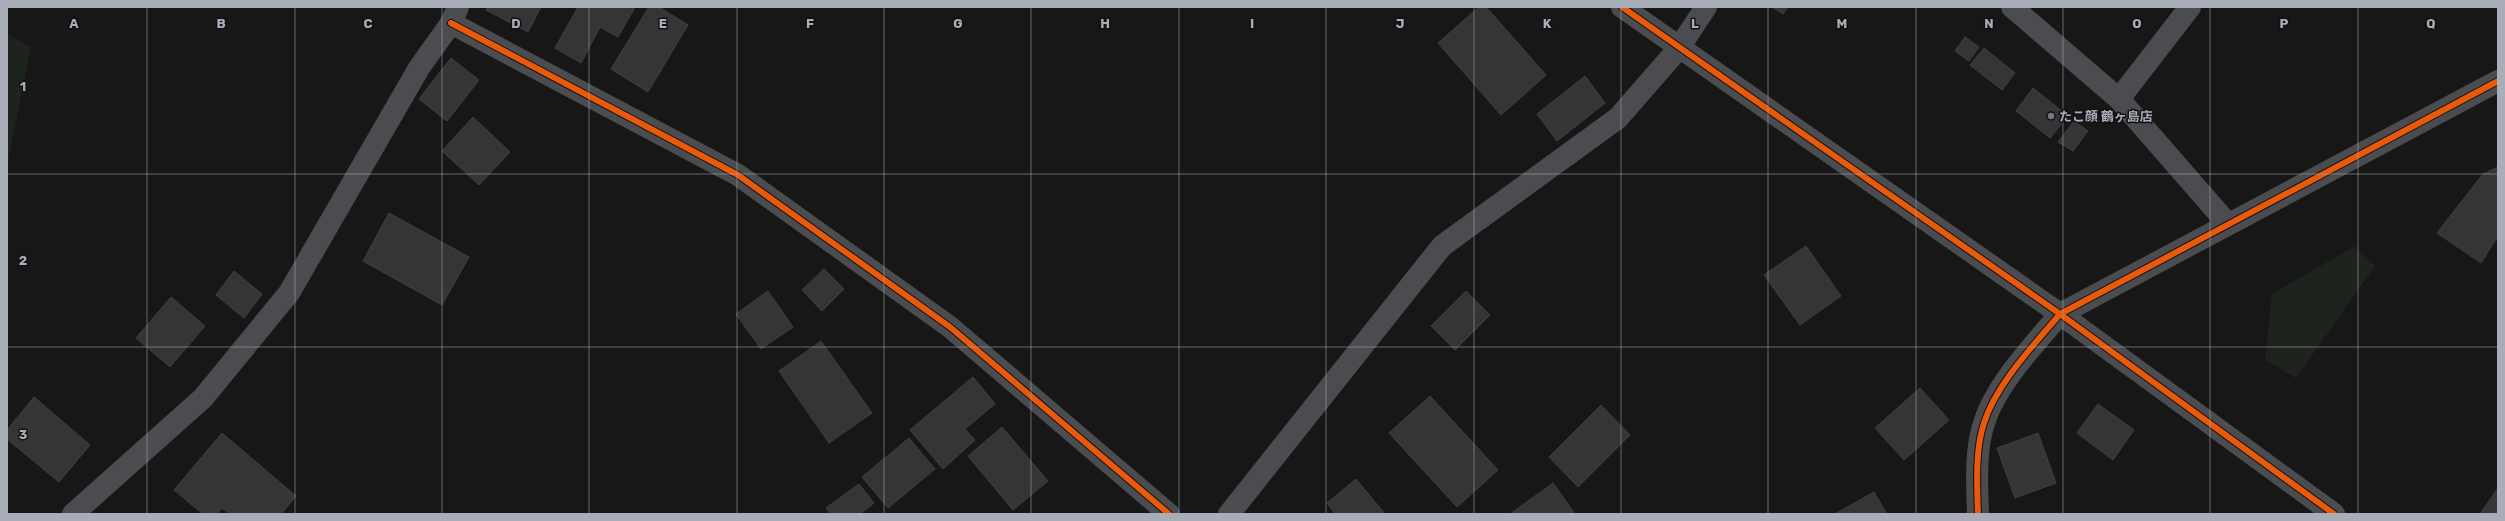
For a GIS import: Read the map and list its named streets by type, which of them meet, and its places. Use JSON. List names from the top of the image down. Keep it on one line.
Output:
{"places":["たこ顔 鶴ヶ島店"],"grid":{"columns":["A","B","C","D","E","F","G","H","I","J","K","L","M","N","O","P","Q"],"rows":["1","2","3"]}}
